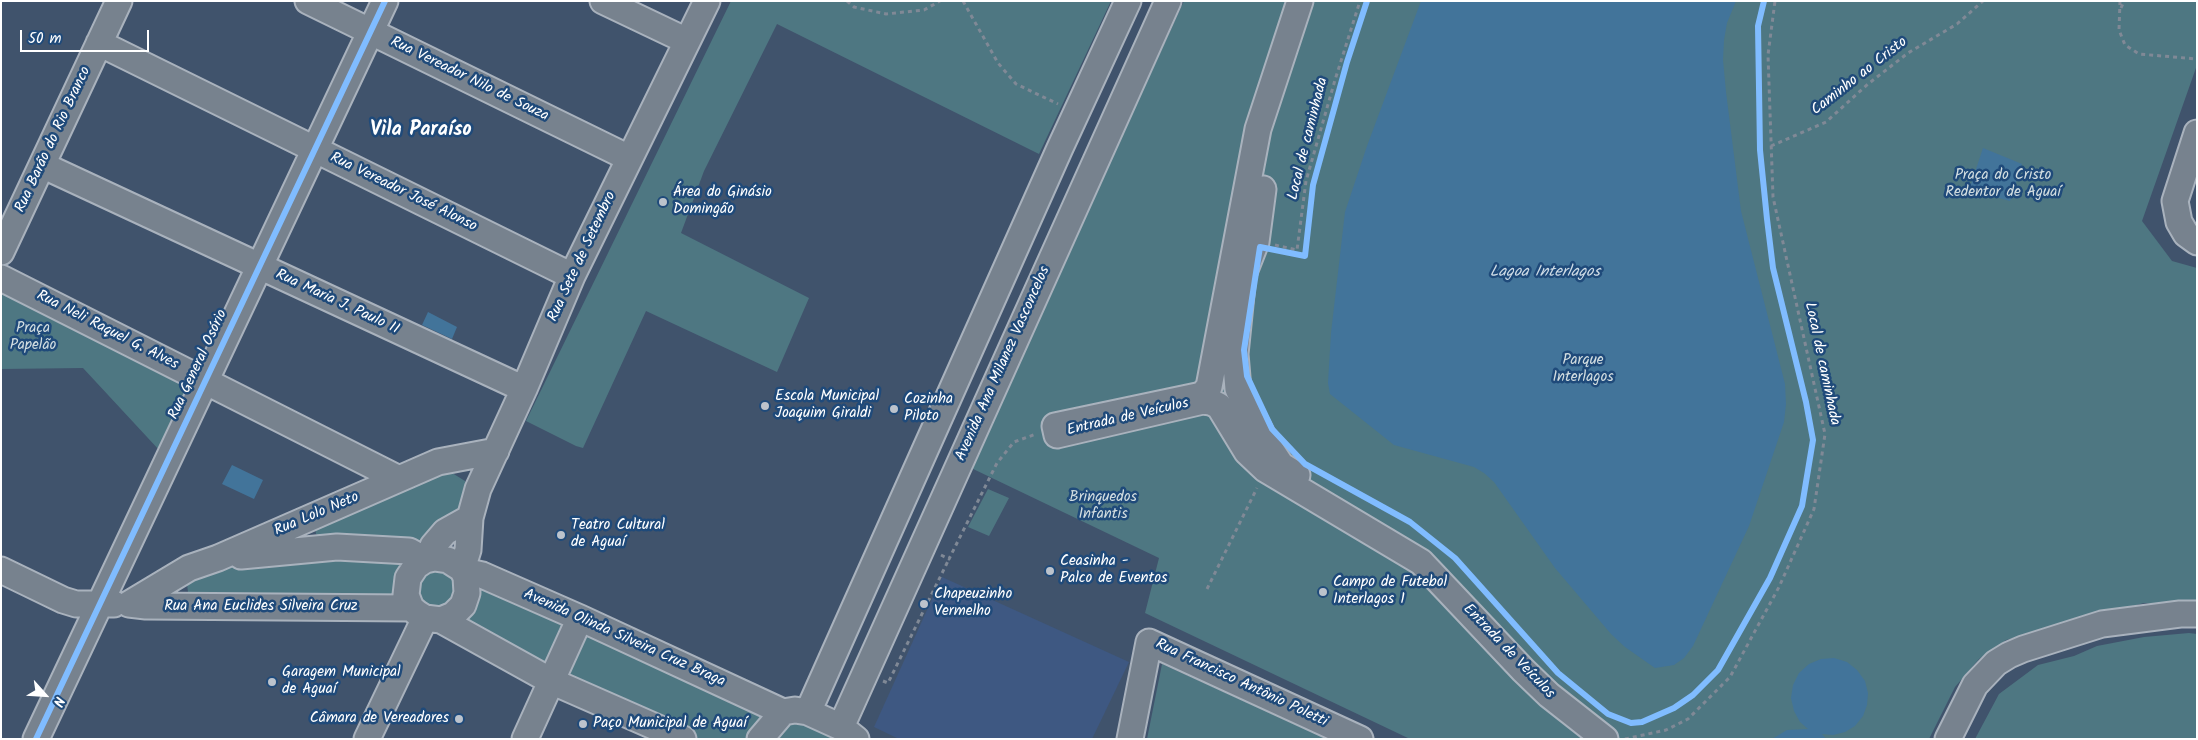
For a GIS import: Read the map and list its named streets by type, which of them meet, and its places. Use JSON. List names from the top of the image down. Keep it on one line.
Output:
{"streets":{"street":["Rua Vereador Nilo de Souza","Rua Barão do Rio Branco","Rua Vereador José Alonso","Rua Sete de Setembro","Rua Maria J. Paulo II","Rua Neli Raquel G. Alves","Avenida Ana Milanez Vasconcelos","Rua General Osório","Entrada de Veículos","Rua Lolo Neto","Rua Ana Euclides Silveira Cruz","Avenida Olinda Silveira Cruz Braga","Rua Francisco Antônio Poletti"],"path":["Caminho ao Cristo"],"cycle path":["Local de caminhada"]},"crossings":[["Caminho ao Cristo","Local de caminhada"],["Rua Vereador Nilo de Souza","Rua Sete de Setembro"],["Rua Vereador Nilo de Souza","Rua General Osório"],["Local de caminhada","Entrada de Veículos"],["Rua Barão do Rio Branco","Rua Vereador José Alonso"],["Rua Barão do Rio Branco","Rua Maria J. Paulo II"],["Rua Vereador José Alonso","Rua Sete de Setembro"],["Rua Vereador José Alonso","Rua General Osório"],["Rua Sete de Setembro","Rua Maria J. Paulo II"],["Rua Sete de Setembro","Rua Lolo Neto"],["Rua Sete de Setembro","Rua Ana Euclides Silveira Cruz"],["Rua Sete de Setembro","Avenida Olinda Silveira Cruz Braga"],["Rua Maria J. Paulo II","Rua General Osório"],["Rua Neli Raquel G. Alves","Rua General Osório"],["Rua Neli Raquel G. Alves","Rua Lolo Neto"],["Rua General Osório","Rua Ana Euclides Silveira Cruz"],["Rua Lolo Neto","Rua Ana Euclides Silveira Cruz"],["Rua Ana Euclides Silveira Cruz","Avenida Olinda Silveira Cruz Braga"]],"districts":["Vila Paraíso"],"water":["Lagoa Interlagos"],"parks":["Praça do Cristo Redentor de Aguaí","Praça Papelão","Parque Interlagos","Brinquedos Infantis"],"places":["Área do Ginásio Domingão","Escola Municipal Joaquim Giraldi","Cozinha Piloto","Teatro Cultural de Aguaí","Ceasinha - Palco de Eventos","Campo de Futebol Interlagos 1","Chapeuzinho Vermelho","Garagem Municipal de Aguaí","Câmara de Vereadores","Paço Municipal de Aguaí"],"scale_bar":"50 m","north":"bottom right"}
